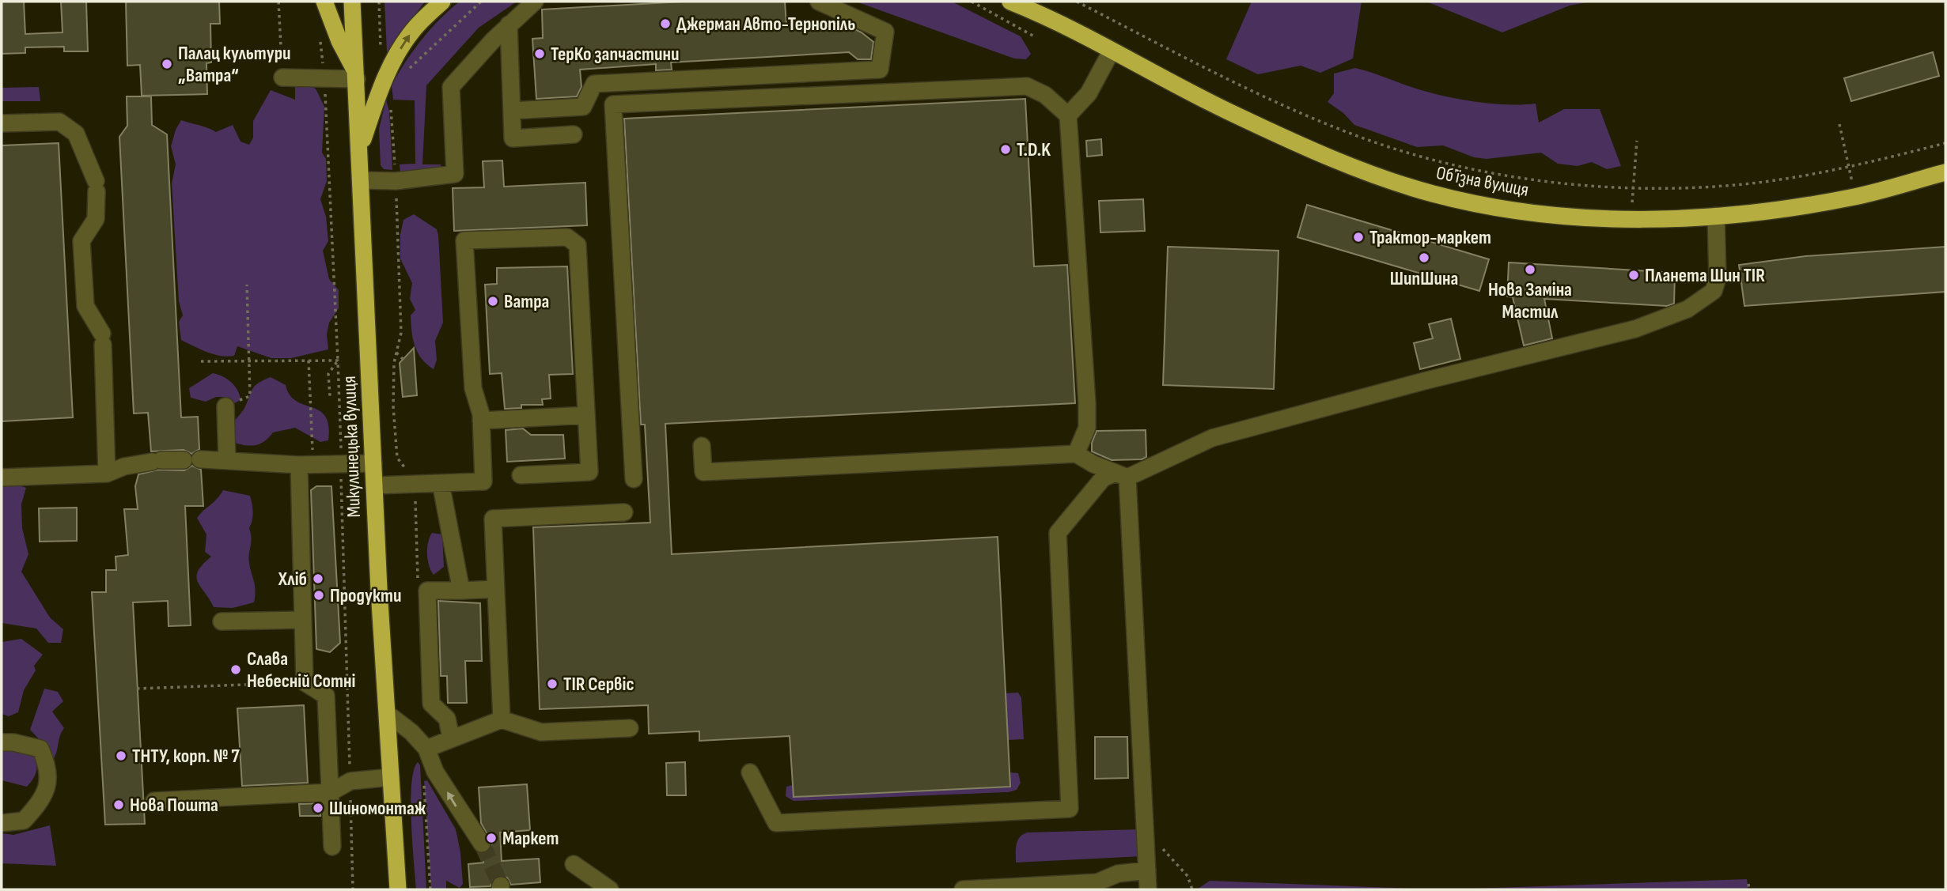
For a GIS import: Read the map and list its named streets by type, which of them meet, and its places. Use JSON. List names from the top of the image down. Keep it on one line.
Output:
{"streets":{"highway":["Обʼїзна вулиця","Микулинецька вулиця"]},"places":["Джерман Авто-Тернопіль","ТерКо запчастини","Палац культури „Ватра“","T.D.K","Трактор-маркет","ШипШина","Нова Заміна Мастил","Планета Шин TIR","Ватра","Хліб","Продукти","Слава Небесній Сотні","TIR Сервіс","ТНТУ, корп. № 7","Нова Пошта","Шиномонтаж","Маркет"]}
